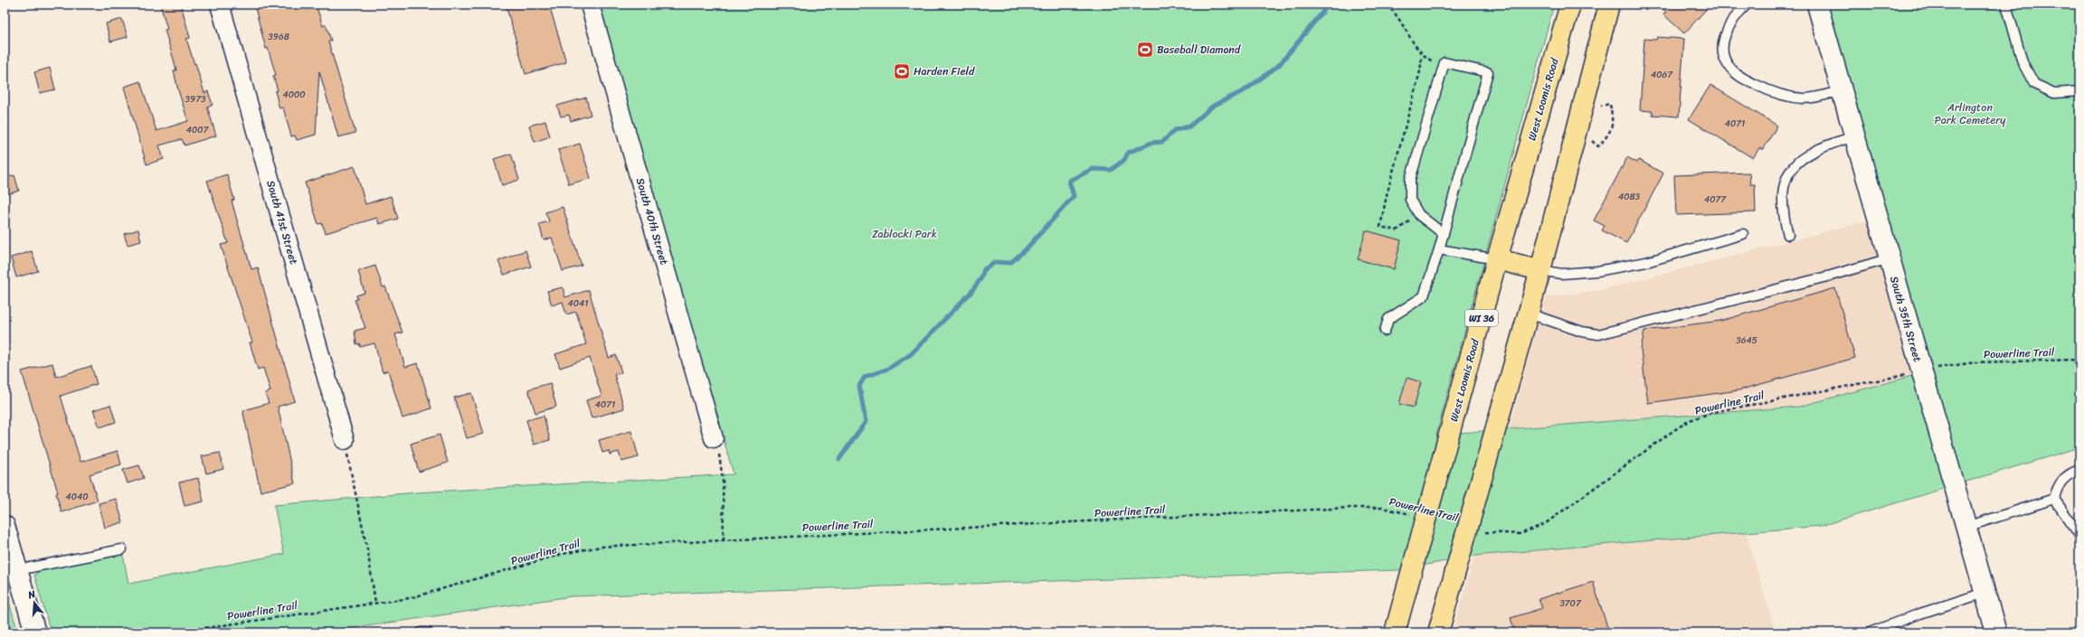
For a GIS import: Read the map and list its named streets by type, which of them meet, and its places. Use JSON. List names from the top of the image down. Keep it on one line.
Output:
{"streets":{"main road":["West Loomis Road","WI 36"],"street":["South 40th Street","South 41st Street","South 35th Street"],"path":["Powerline Trail"]},"crossings":[["West Loomis Road","Powerline Trail"],["South 35th Street","Powerline Trail"]],"parks":["Arlington Park Cemetery","Zablocki Park"],"places":{"sports":["Baseball Diamond","Harden Field"]},"house_numbers":["3968","4067","4000","3973","4071","4007","4083","4077","4041","3645","4071","4040","3707"],"north":"top"}
